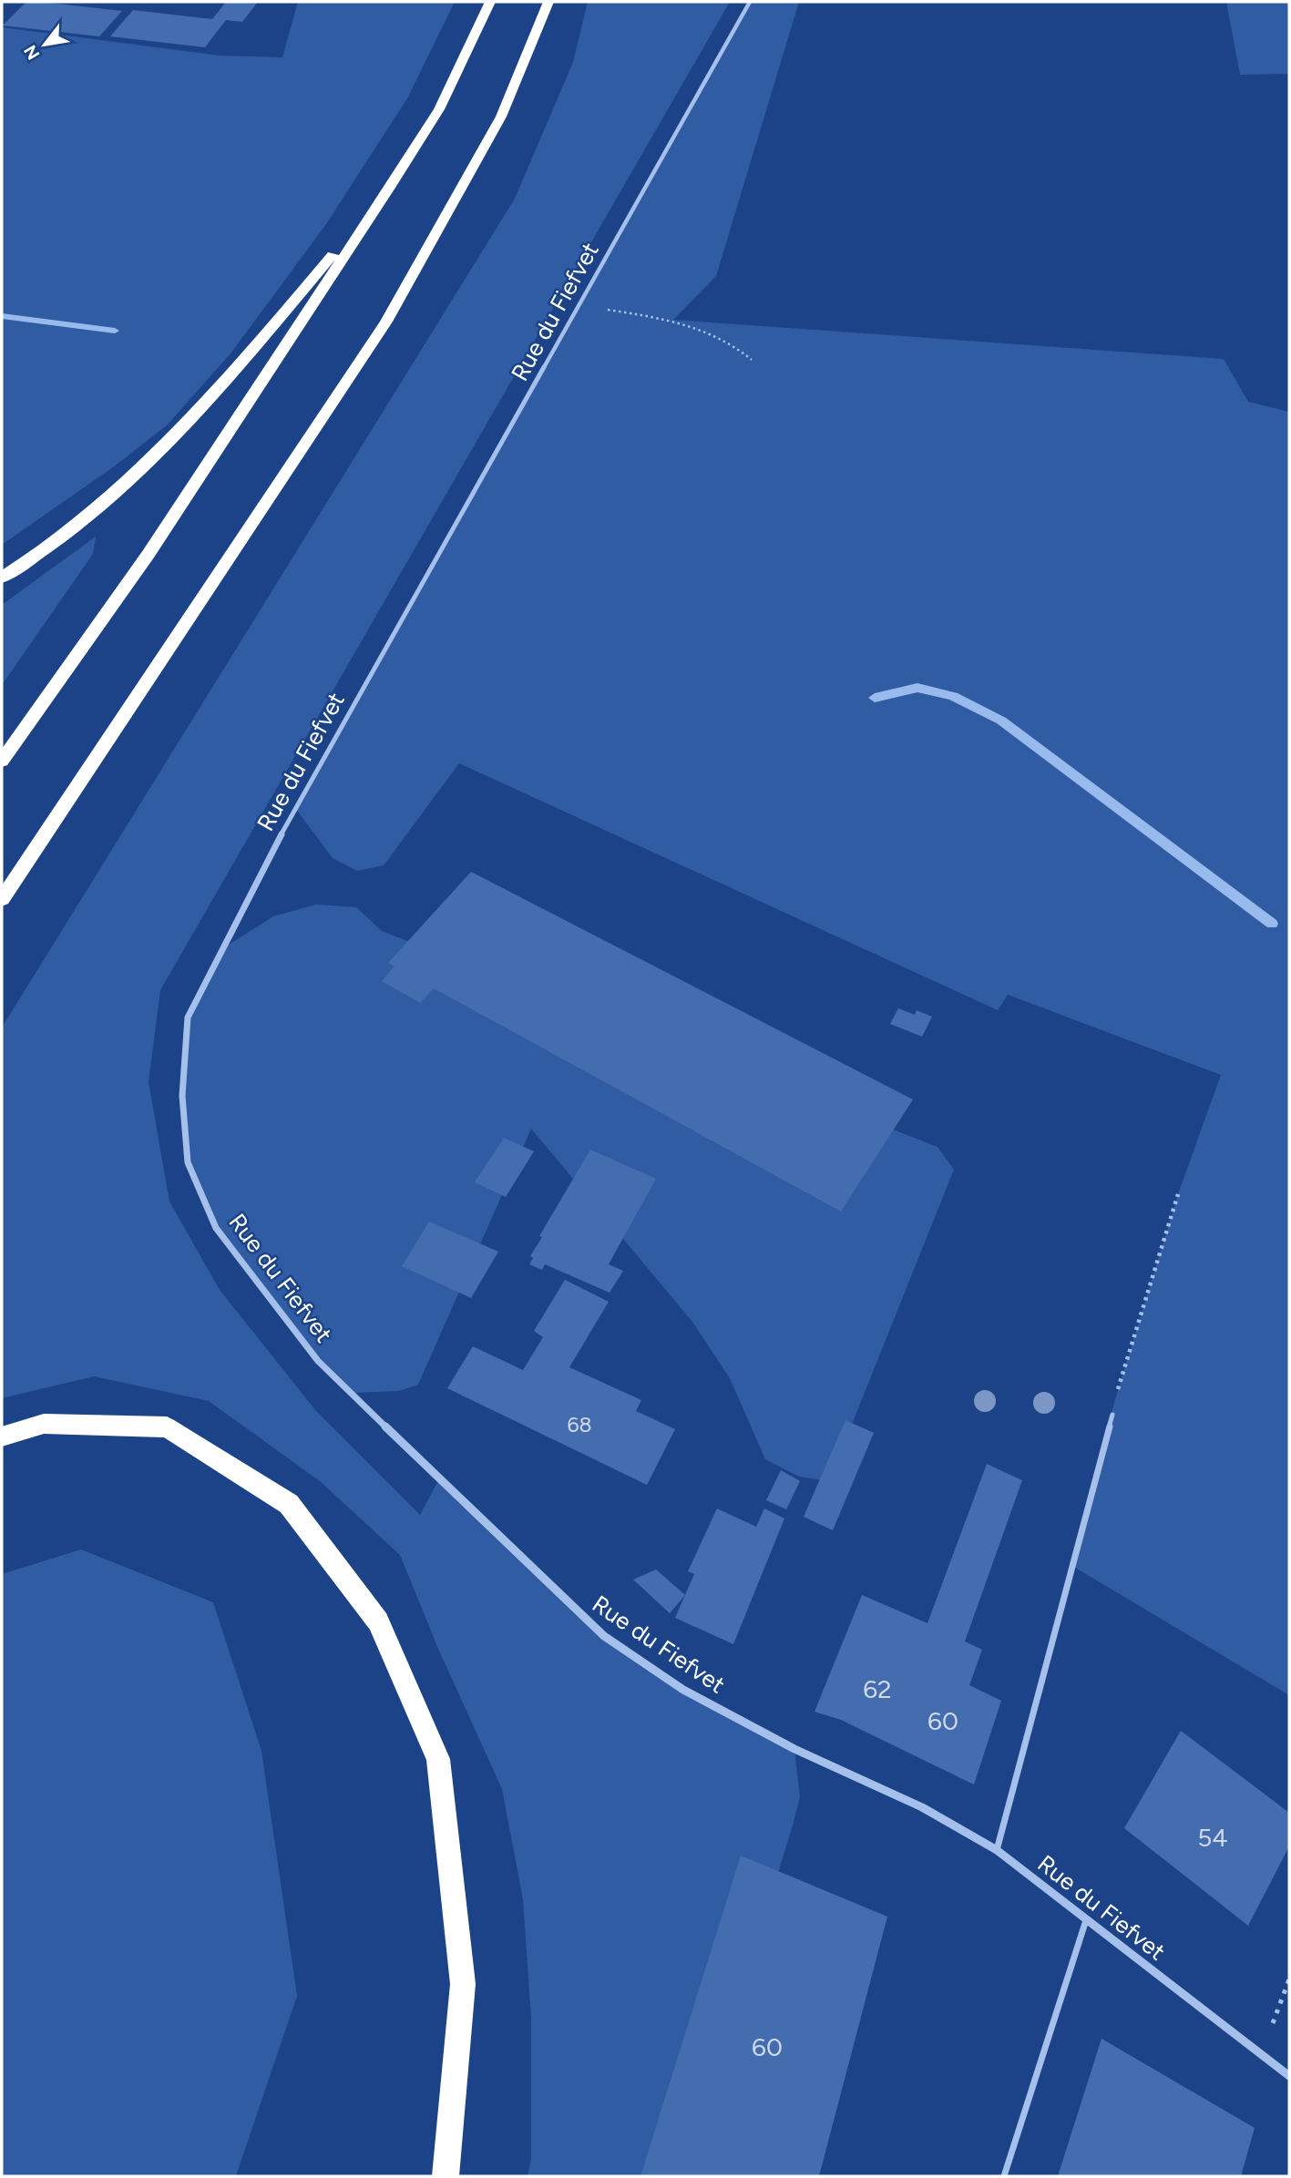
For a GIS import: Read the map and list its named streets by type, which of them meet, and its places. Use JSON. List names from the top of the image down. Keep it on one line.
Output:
{"streets":{"street":["Rue du Fiefvet"]},"house_numbers":["68","62","60","54","60"],"north":"bottom left"}
